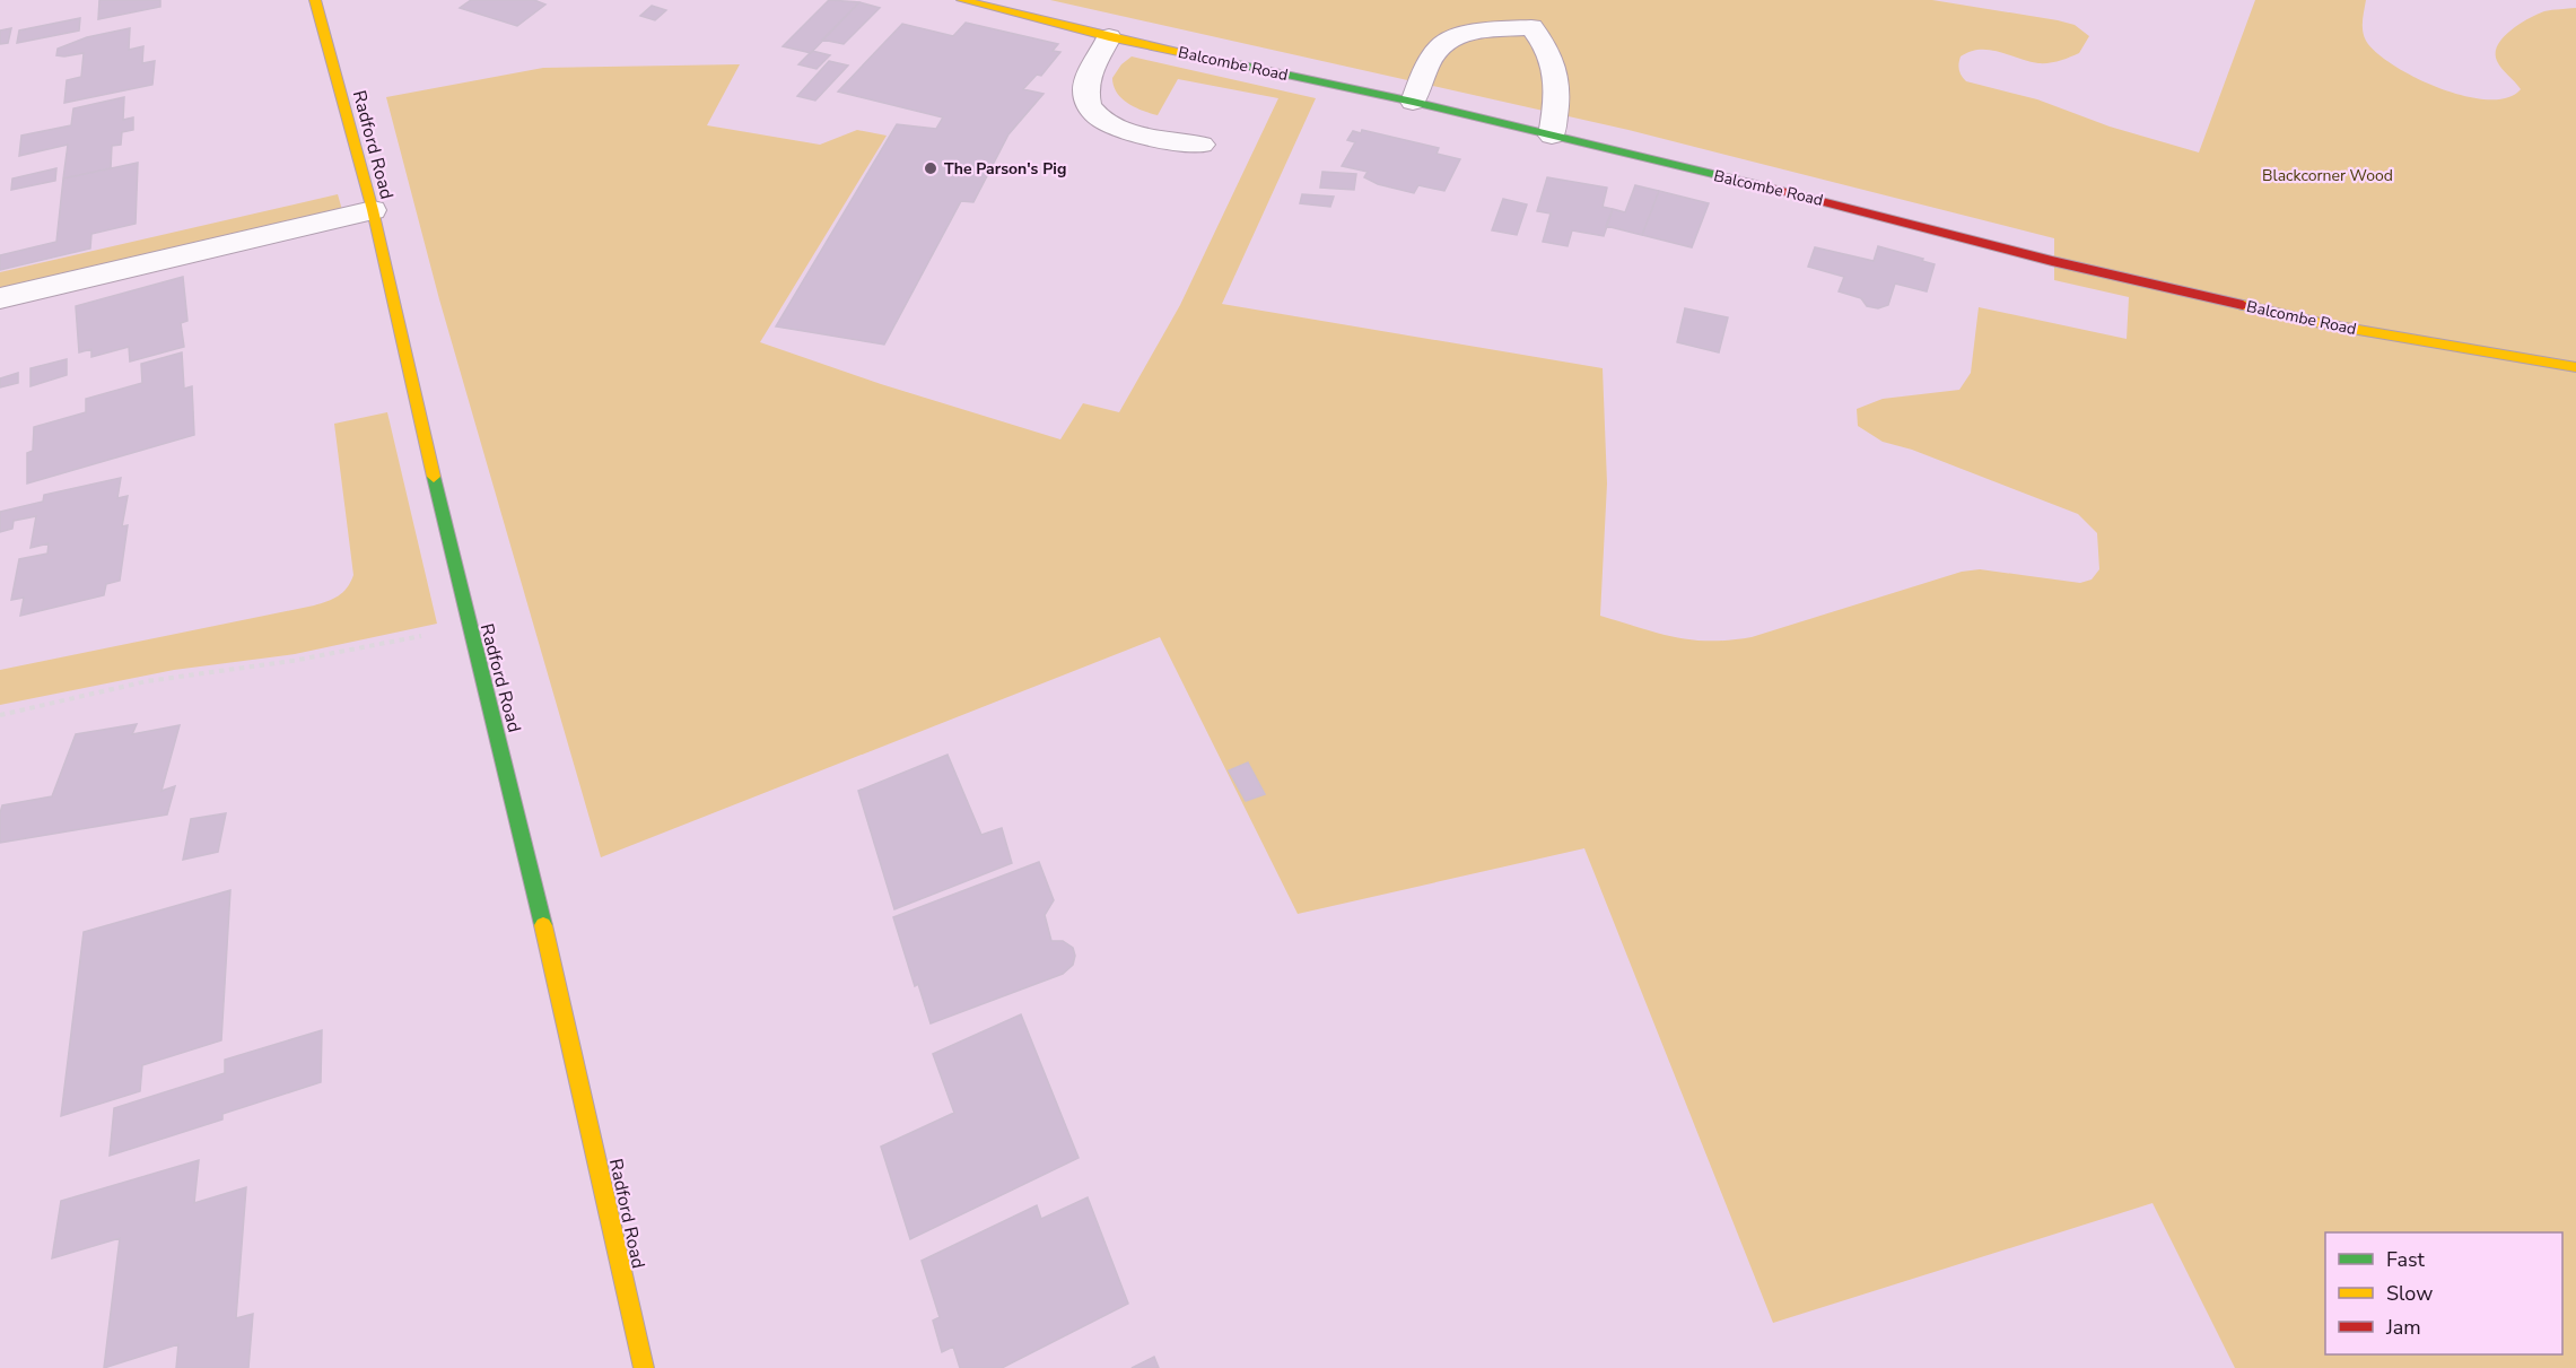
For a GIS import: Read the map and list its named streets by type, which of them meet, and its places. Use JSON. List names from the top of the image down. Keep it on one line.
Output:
{"streets":{"main road":["Balcombe Road","Radford Road"]},"parks":["Blackcorner Wood"],"places":["The Parson's Pig"],"legend":["Fast","Slow","Jam"]}
